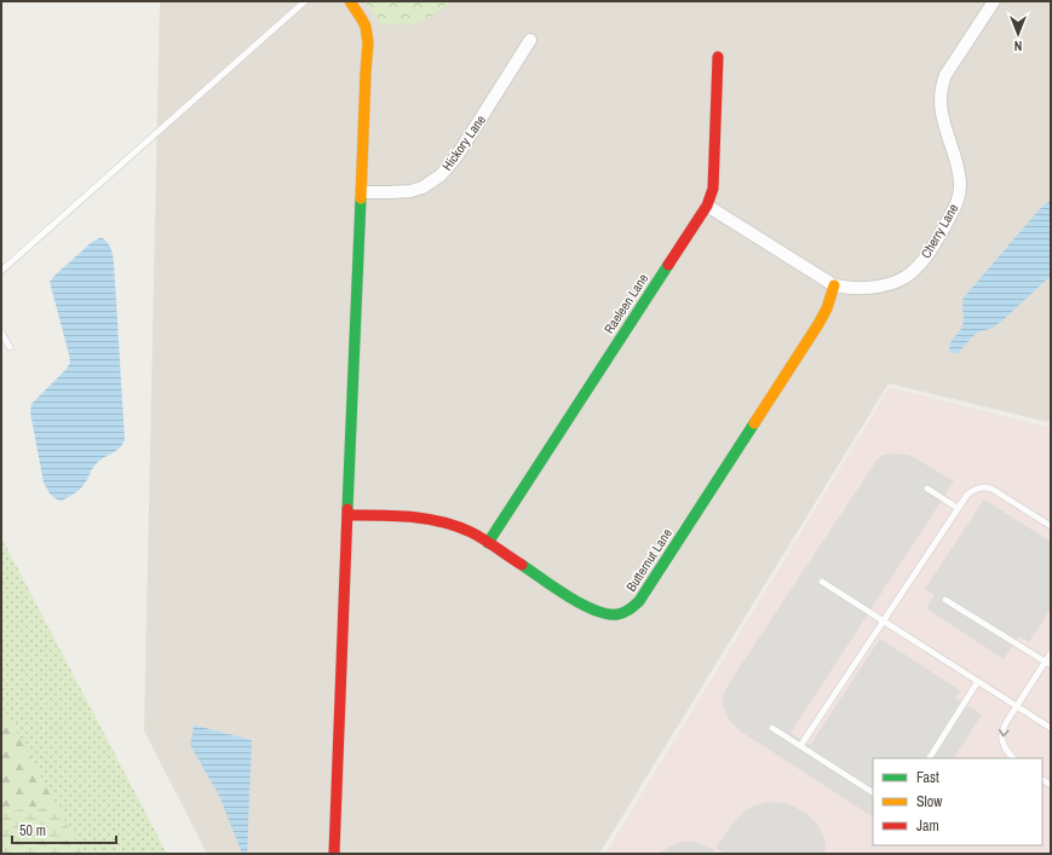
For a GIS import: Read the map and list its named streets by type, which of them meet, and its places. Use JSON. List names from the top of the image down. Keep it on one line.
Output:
{"streets":{"street":["Hickory Lane","Cherry Lane","Raeleen Lane","Butternut Lane"]},"crossings":[["Cherry Lane","Raeleen Lane"],["Cherry Lane","Butternut Lane"],["Raeleen Lane","Butternut Lane"]],"legend":["Fast","Slow","Jam"],"scale_bar":"50 m","north":"bottom"}
